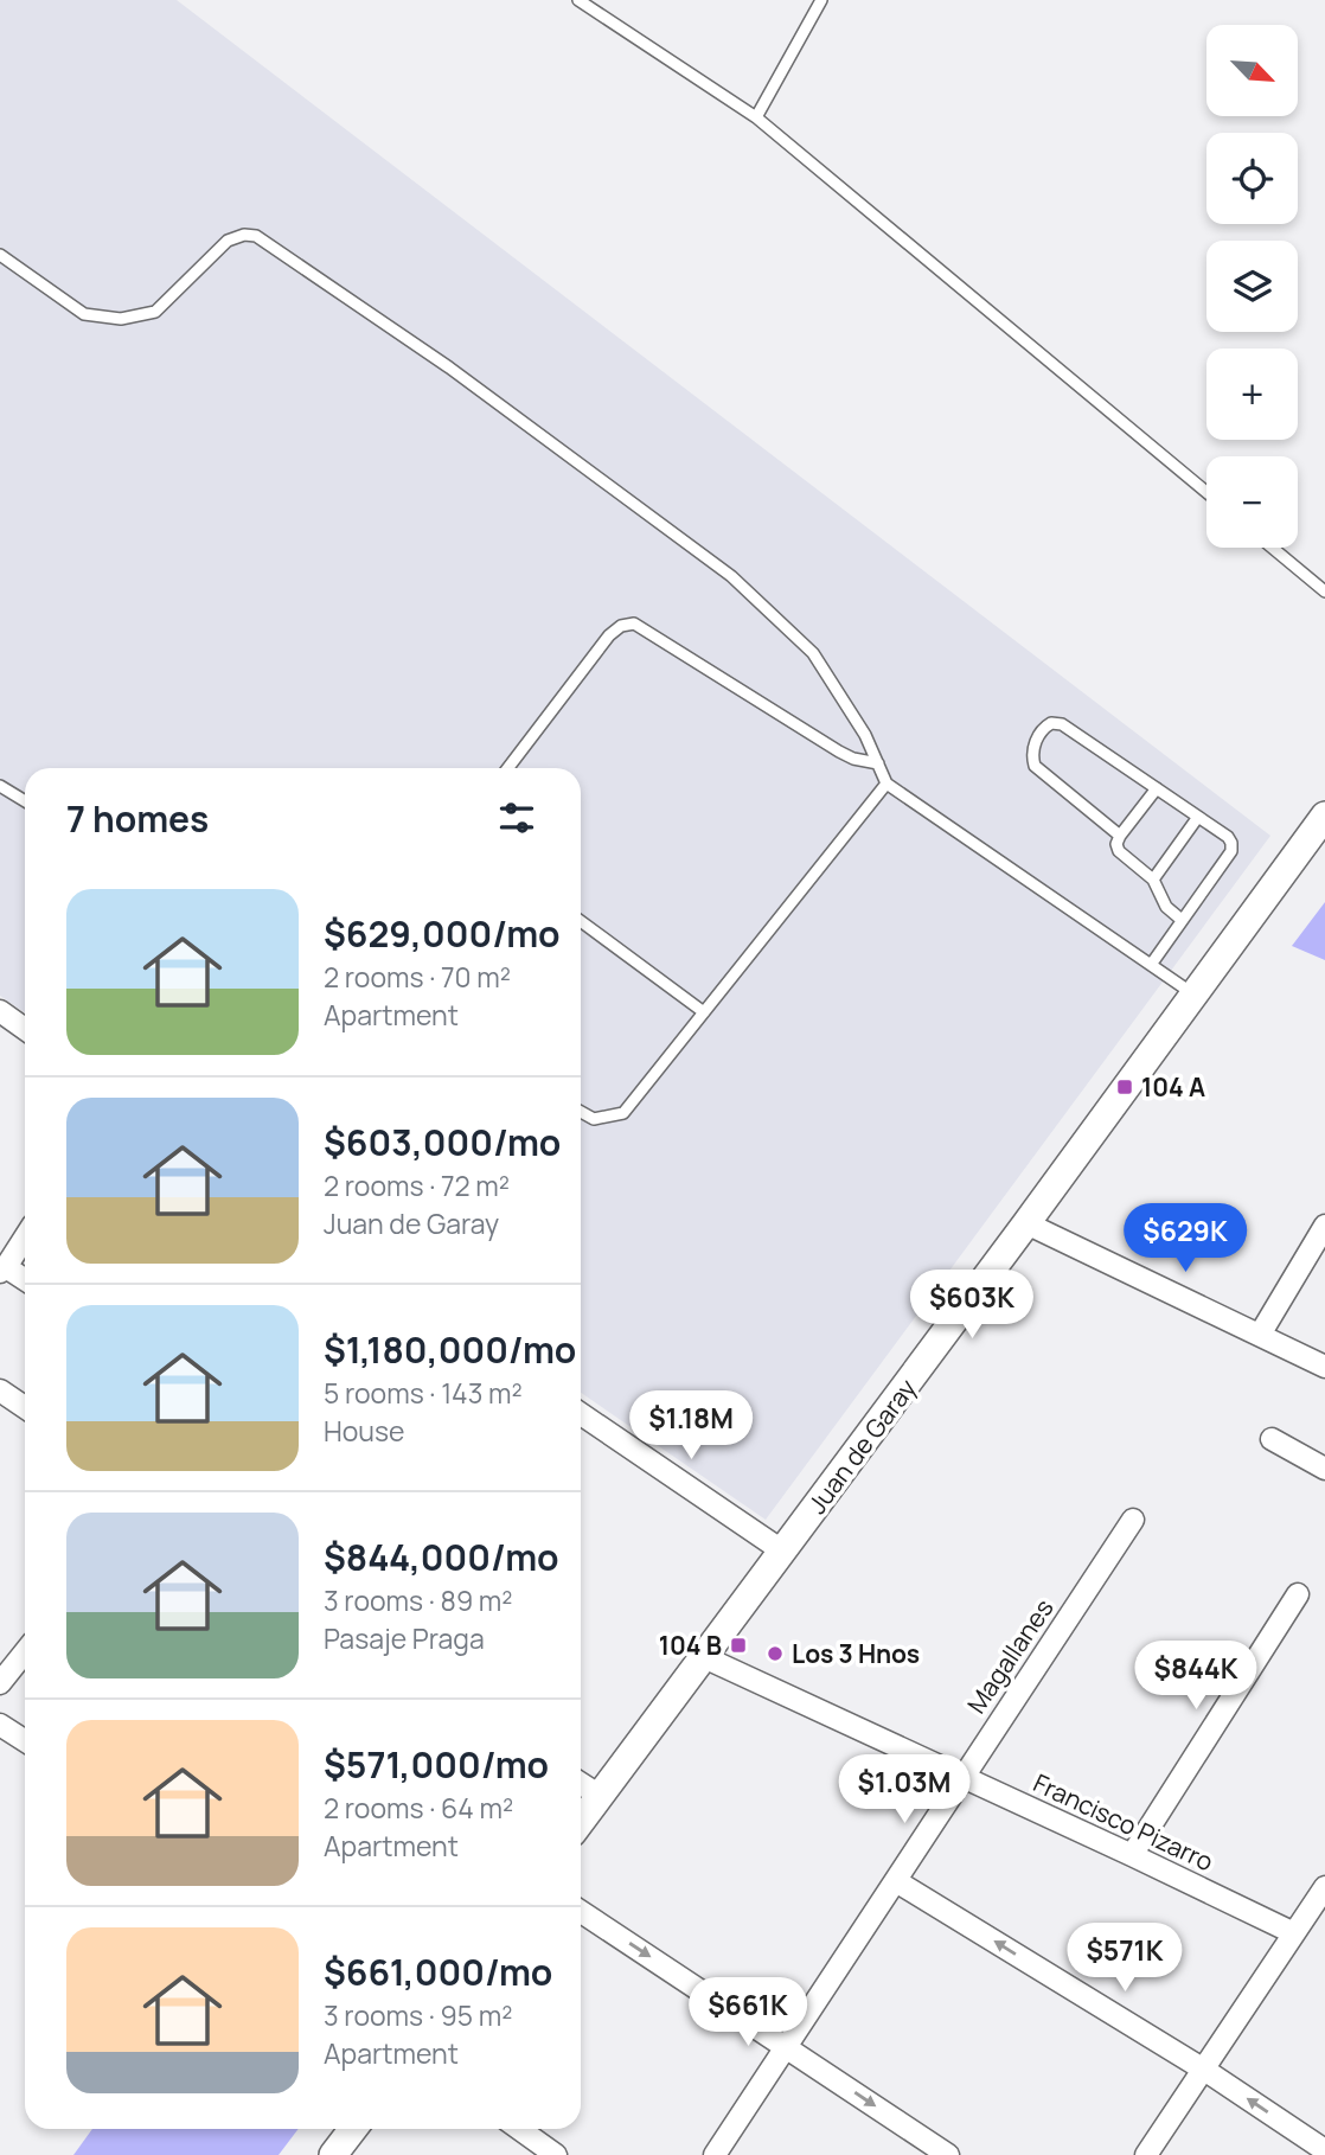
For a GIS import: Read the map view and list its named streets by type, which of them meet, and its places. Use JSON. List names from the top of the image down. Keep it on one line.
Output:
{"streets":{"street":["Juan de Garay","Magallanes","Francisco Pizarro"]},"crossings":[["Juan de Garay","Francisco Pizarro"],["Magallanes","Francisco Pizarro"]],"places":{"transit":["104 A","104 B"],"other":["Los 3 Hnos"]},"north":"bottom right","page":{"map_buttons":["+","−"],"heading":"7 homes","list":[{"name":"$629,000/mo","note":"2 rooms · 70 m² · Apartment"},{"name":"$603,000/mo","note":"2 rooms · 72 m² · Juan de Garay"},{"name":"$1,180,000/mo","note":"5 rooms · 143 m² · House"},{"name":"$844,000/mo","note":"3 rooms · 89 m² · Pasaje Praga"},{"name":"$571,000/mo","note":"2 rooms · 64 m² · Apartment"},{"name":"$661,000/mo","note":"3 rooms · 95 m² · Apartment"}],"price":["$629K","$603K","$1.18M","$844K","$1.03M","$571K","$661K"]}}
